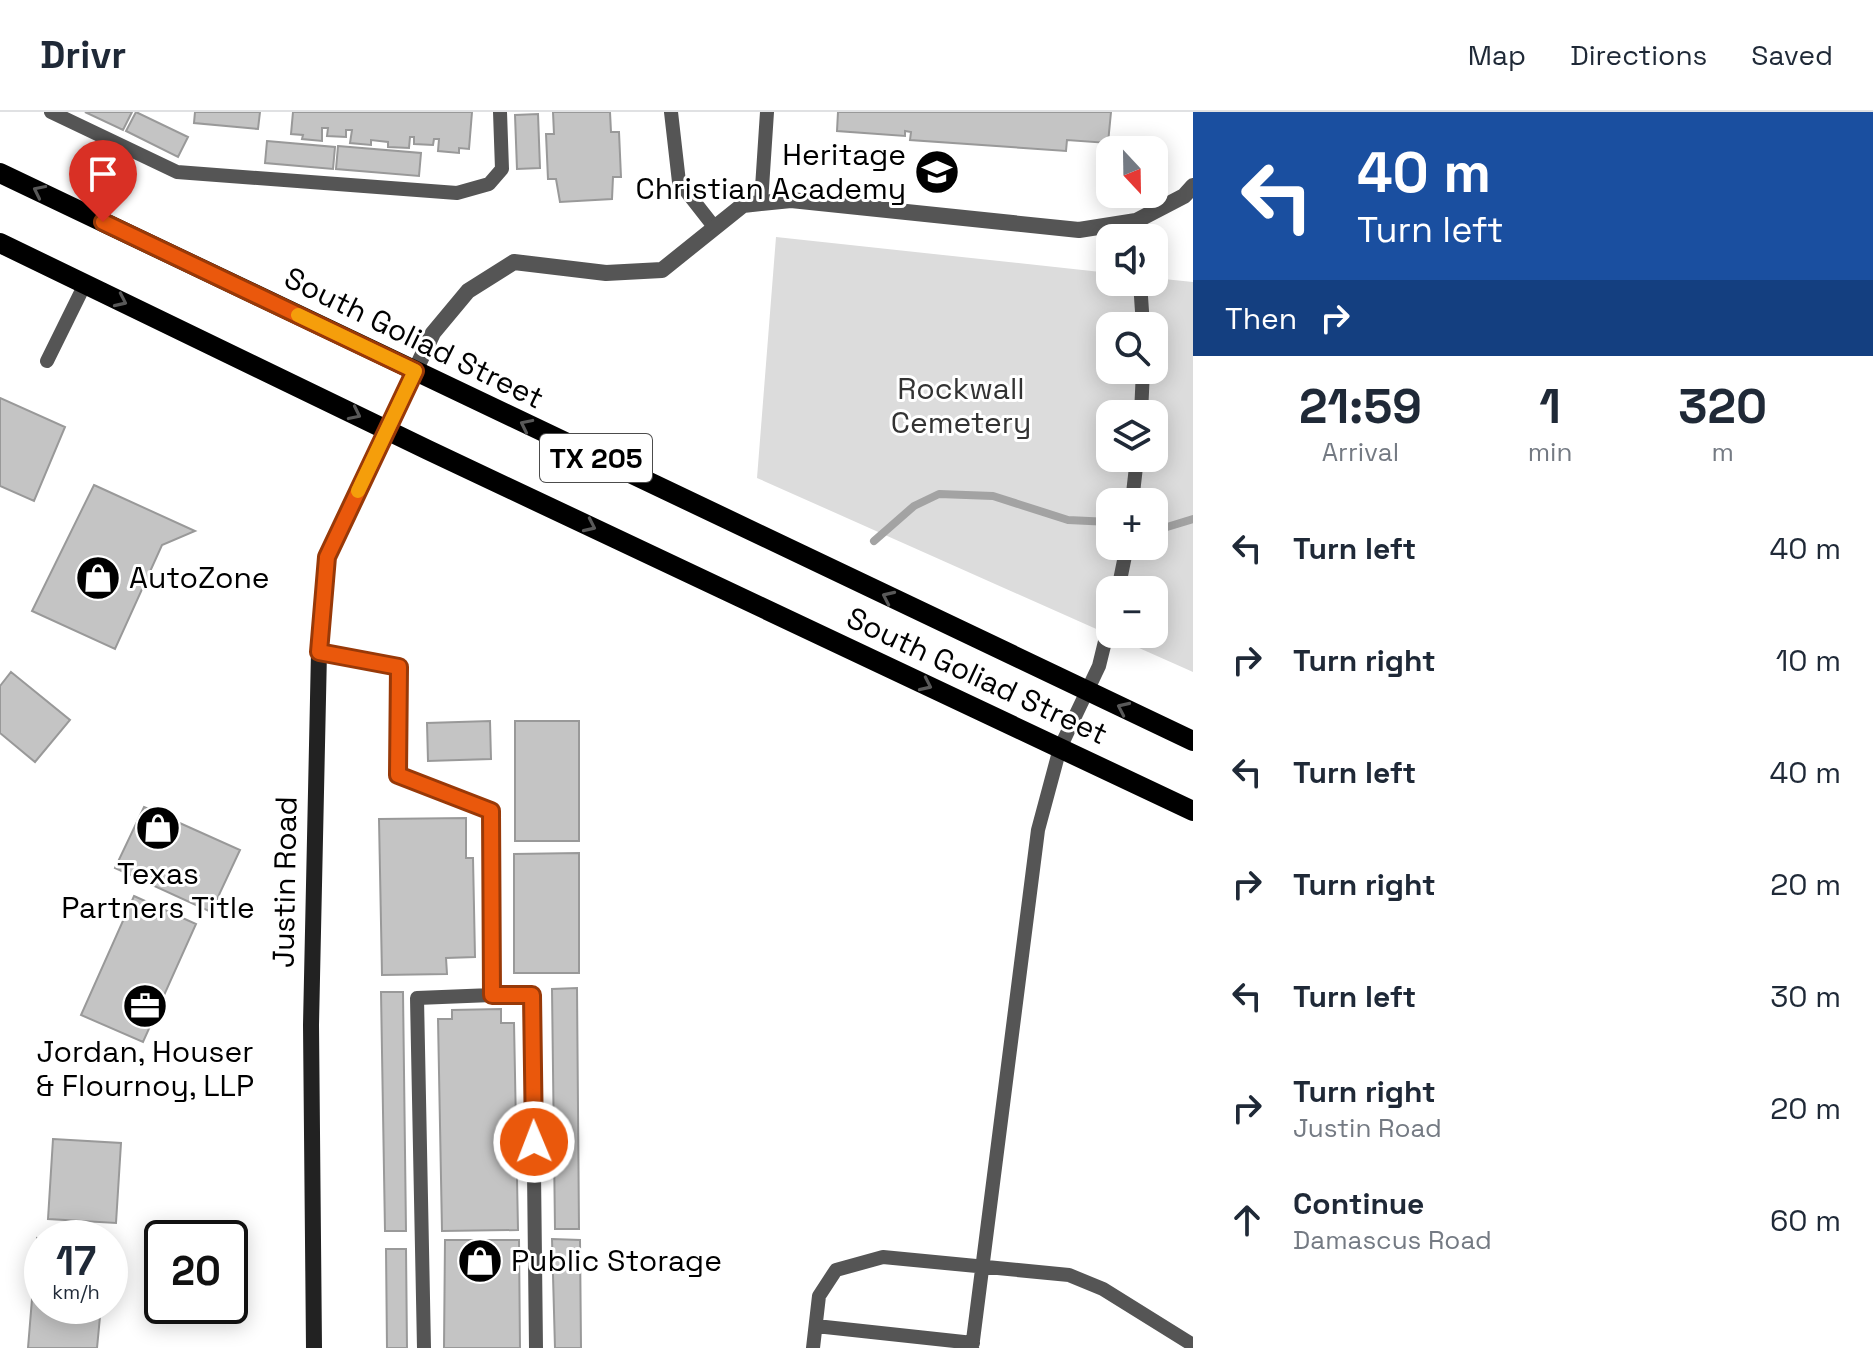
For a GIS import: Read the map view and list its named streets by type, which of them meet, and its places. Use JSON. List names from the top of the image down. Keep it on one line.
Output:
{"streets":{"main road":["South Goliad Street","TX 205"],"street":["Justin Road"]},"crossings":[["South Goliad Street","Justin Road"]],"parks":["Rockwall Cemetery"],"places":{"school or university":["Heritage Christian Academy"],"shop":["AutoZone","Texas Partners Title","Public Storage"],"office":["Jordan, Houser & Flournoy, LLP"]},"north":"bottom","page":{"header":"Drivr","nav":["Map","Directions","Saved"],"turn":["40 m","Turn left"],"map_buttons":["+","−"],"then":"Then","eta":["21:59","Arrival","1","min","320","m"],"list":[{"name":"Turn left","value":"40 m"},{"name":"Turn right","value":"10 m"},{"name":"Turn left","value":"40 m"},{"name":"Turn right","value":"20 m"},{"name":"Turn left","value":"30 m"},{"name":"Turn right","note":"Justin Road","value":"20 m"},{"name":"Continue","note":"Damascus Road","value":"60 m"}],"speed":"17 km/h","limit":"20"}}
